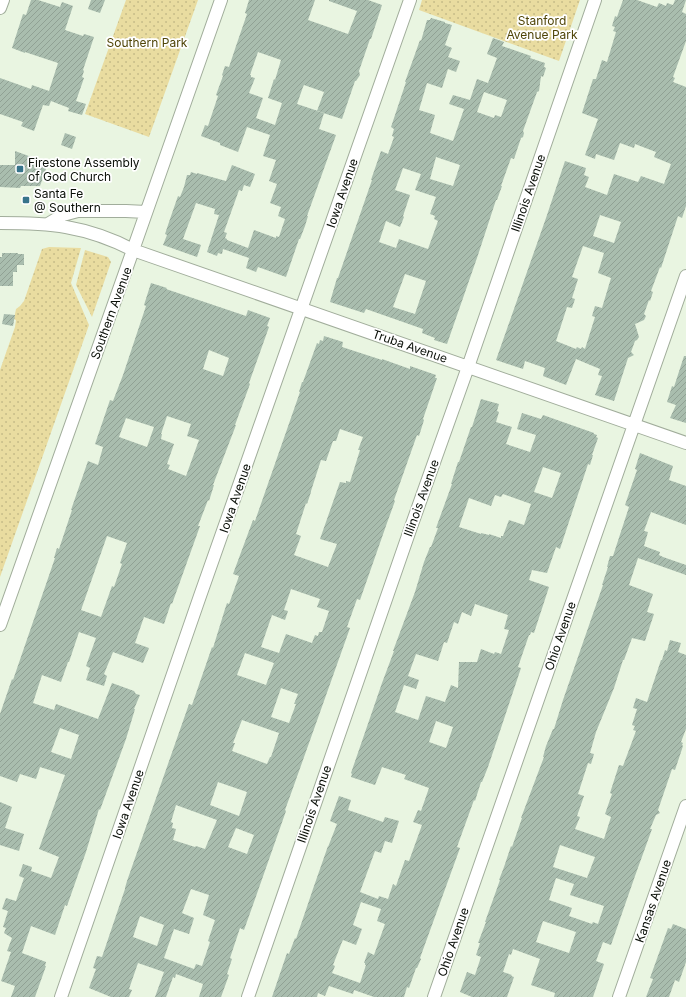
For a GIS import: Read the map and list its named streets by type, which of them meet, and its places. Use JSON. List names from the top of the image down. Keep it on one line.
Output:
{"streets":{"street":["Iowa Avenue","Illinois Avenue","Southern Avenue","Truba Avenue","Ohio Avenue","Kansas Avenue"]},"crossings":[["Iowa Avenue","Truba Avenue"],["Illinois Avenue","Truba Avenue"],["Southern Avenue","Truba Avenue"],["Truba Avenue","Ohio Avenue"]],"parks":["Stanford Avenue Park","Southern Park"],"places":{"transit":["Firestone Assembly of God Church","Santa Fe @ Southern"]}}
